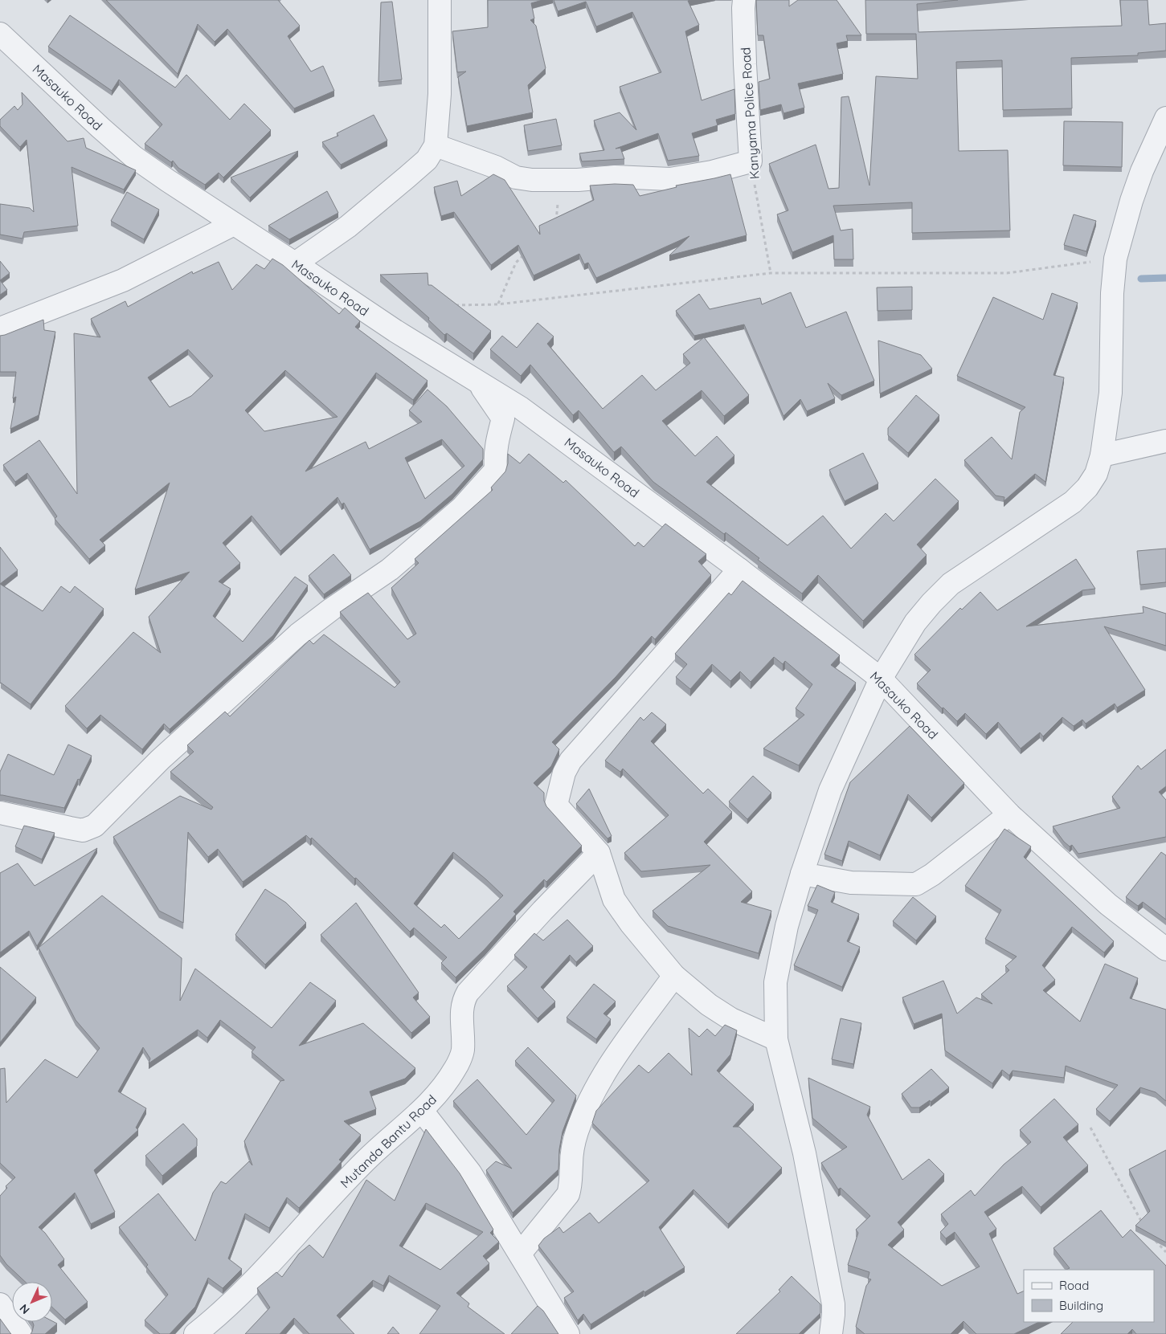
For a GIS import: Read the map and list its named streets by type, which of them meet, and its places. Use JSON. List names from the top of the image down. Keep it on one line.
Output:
{"streets":{"street":["Masauko Road","Kanyama Police Road","Mutanda Bantu Road"]},"legend":["Road","Building"],"north":"bottom left"}
